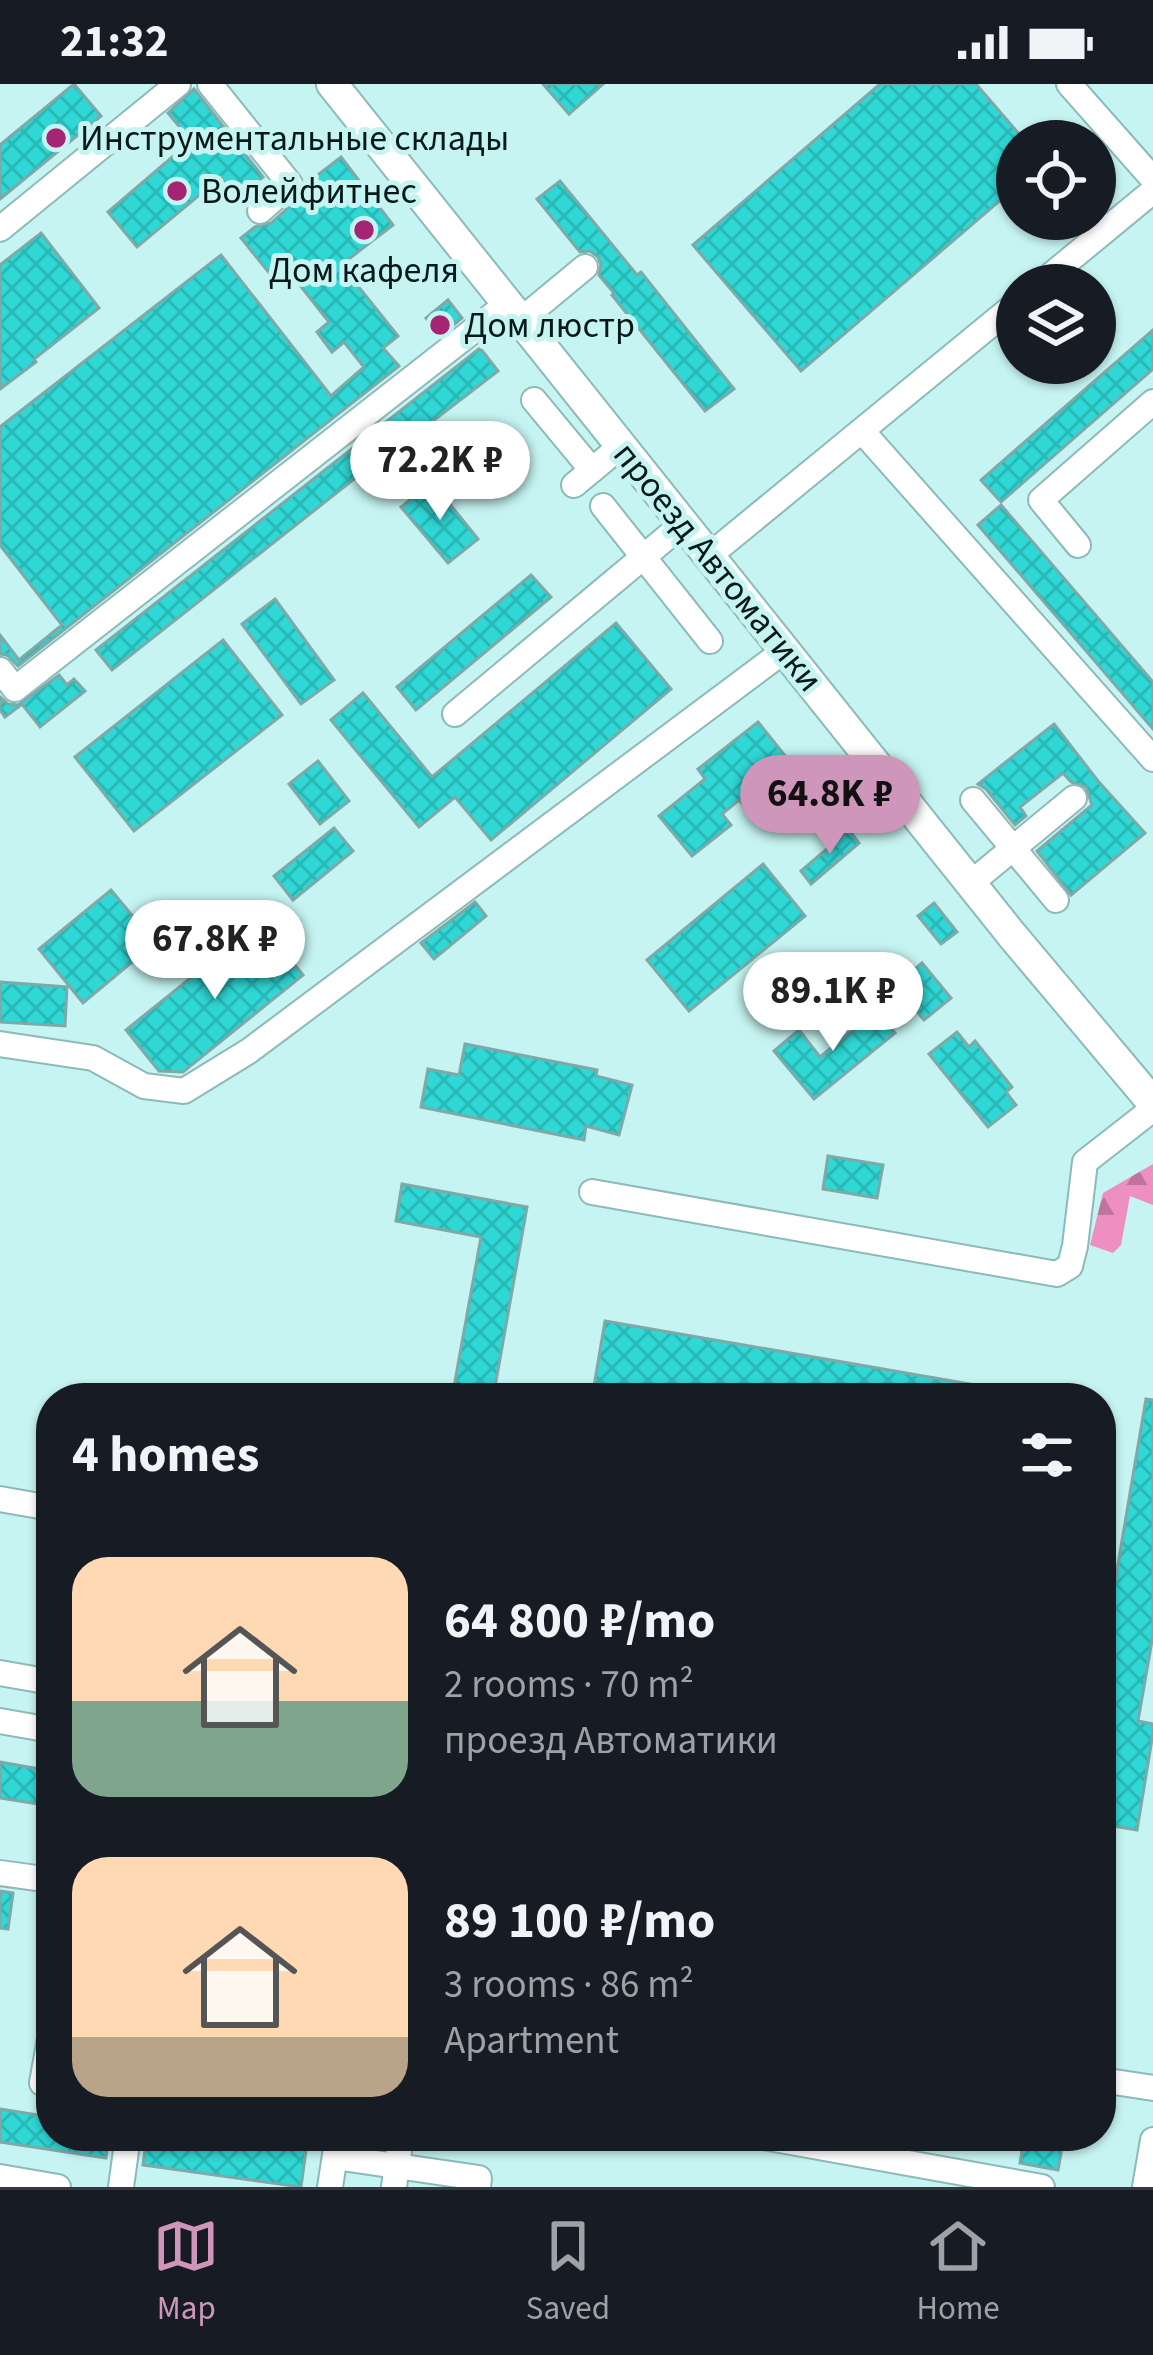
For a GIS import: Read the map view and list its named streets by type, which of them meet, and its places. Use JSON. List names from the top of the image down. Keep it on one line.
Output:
{"streets":{"main road":["проезд Автоматики"]},"places":["Инструментальные склады","Волейфитнес","Дом кафеля","Дом люстр"],"page":{"status":"21:32","price":["72.2K ₽","64.8K ₽","67.8K ₽","89.1K ₽"],"heading":"4 homes","list":[{"name":"64 800 ₽/mo","note":"2 rooms · 70 m² · проезд Автоматики"},{"name":"89 100 ₽/mo","note":"3 rooms · 86 m² · Apartment"}],"tabs":["Map","Saved","Home"]}}
